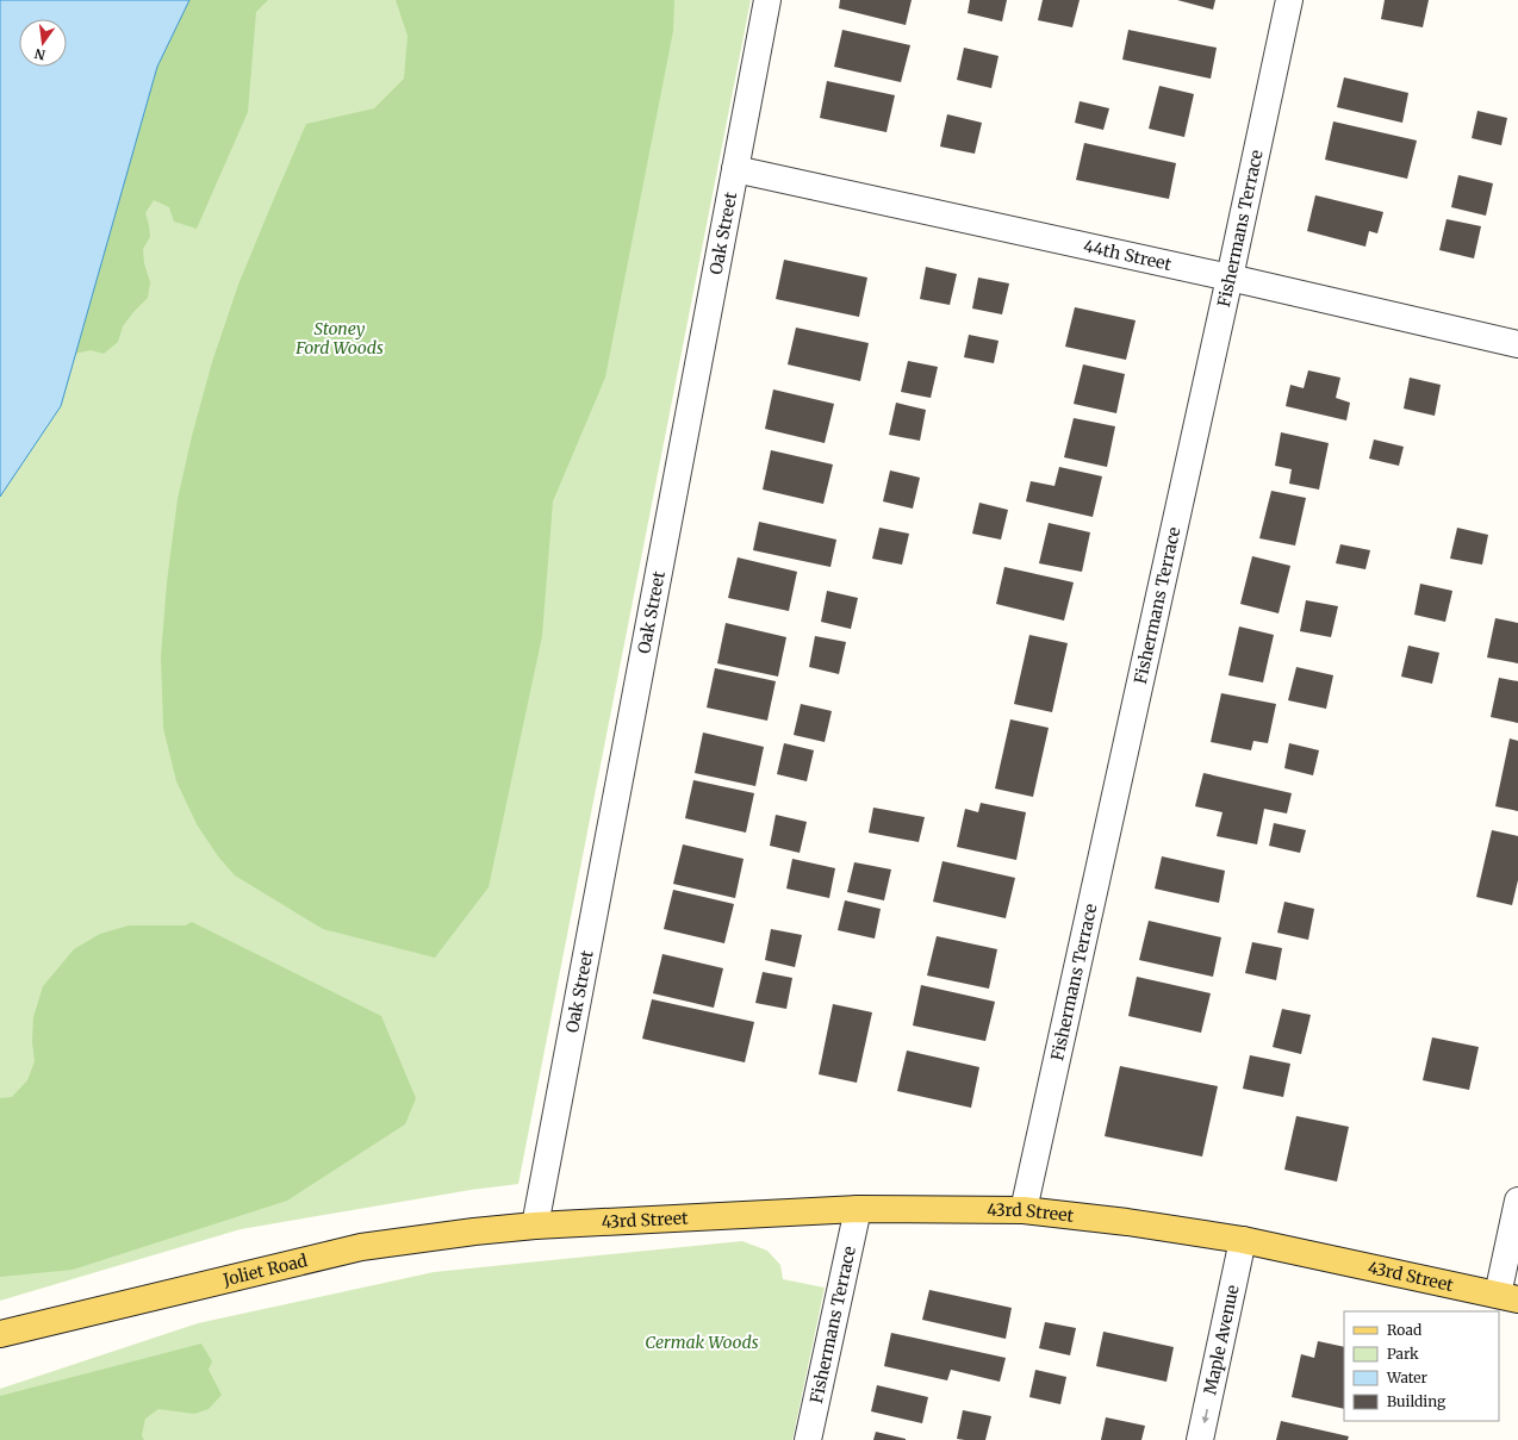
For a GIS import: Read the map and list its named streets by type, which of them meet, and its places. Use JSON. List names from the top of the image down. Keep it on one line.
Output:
{"streets":{"main road":["43rd Street","Joliet Road"],"street":["Fishermans Terrace","Oak Street","44th Street","Maple Avenue"]},"crossings":[["Fishermans Terrace","44th Street"],["Fishermans Terrace","43rd Street"],["Oak Street","44th Street"],["Oak Street","43rd Street"],["Oak Street","Joliet Road"],["43rd Street","Joliet Road"],["43rd Street","Maple Avenue"]],"one_way":["Maple Avenue"],"parks":["Stoney Ford Woods","Cermak Woods"],"legend":["Road","Park","Water","Building"],"north":"bottom"}
